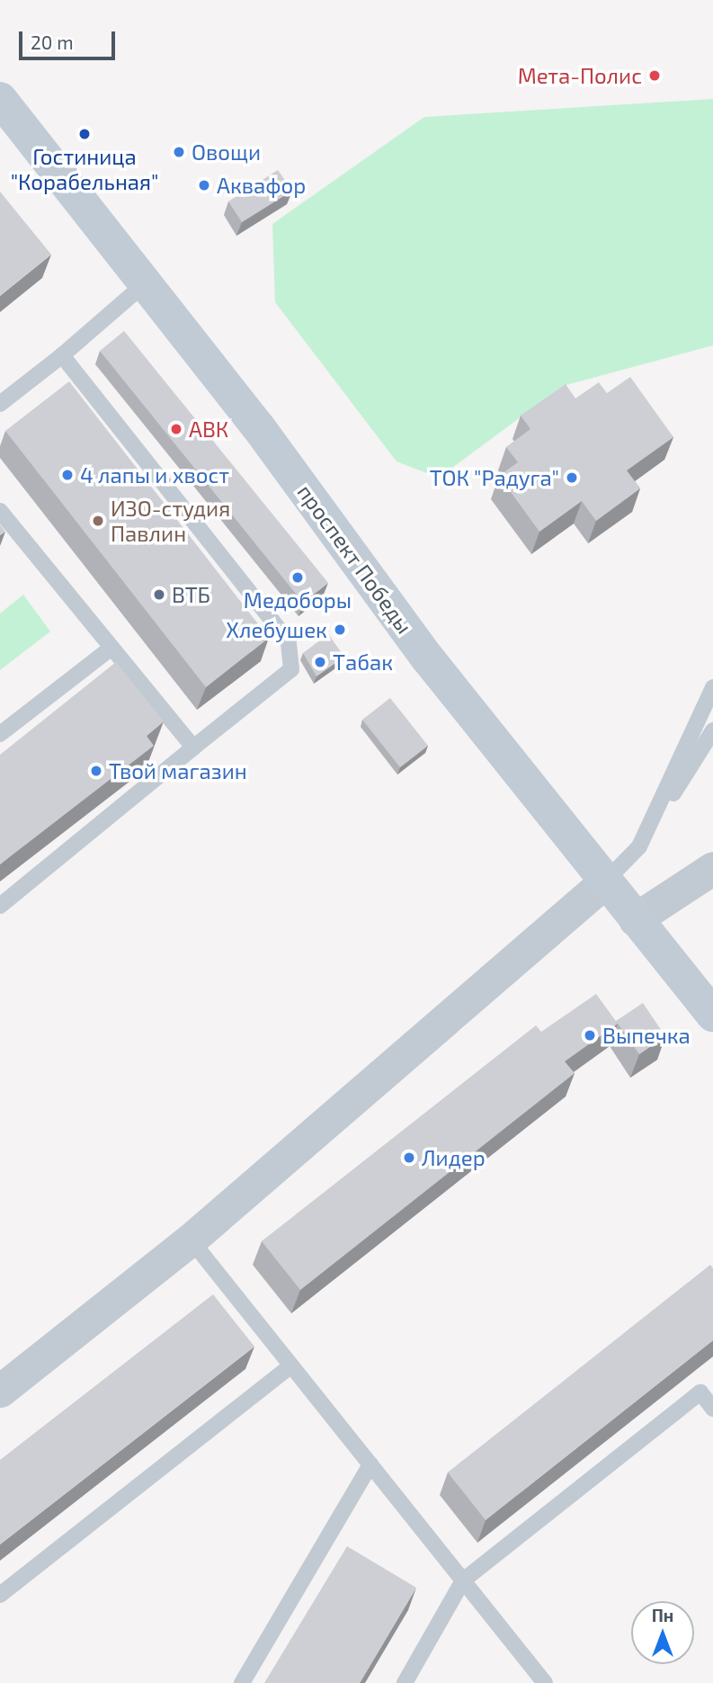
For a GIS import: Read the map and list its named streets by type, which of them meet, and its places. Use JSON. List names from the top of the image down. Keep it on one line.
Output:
{"streets":{"street":["проспект Победы"]},"places":["Мета-Полис","Гостиница \"Корабельная\"","Овощи","Аквафор","АВК","4 лапы и хвост","ТОК \"Радуга\"","ИЗО-студия Павлин","Медоборы","ВТБ","Хлебушек","Табак","Твой магазин","Выпечка","Лидер"],"scale_bar":"20 m","north":"top"}
